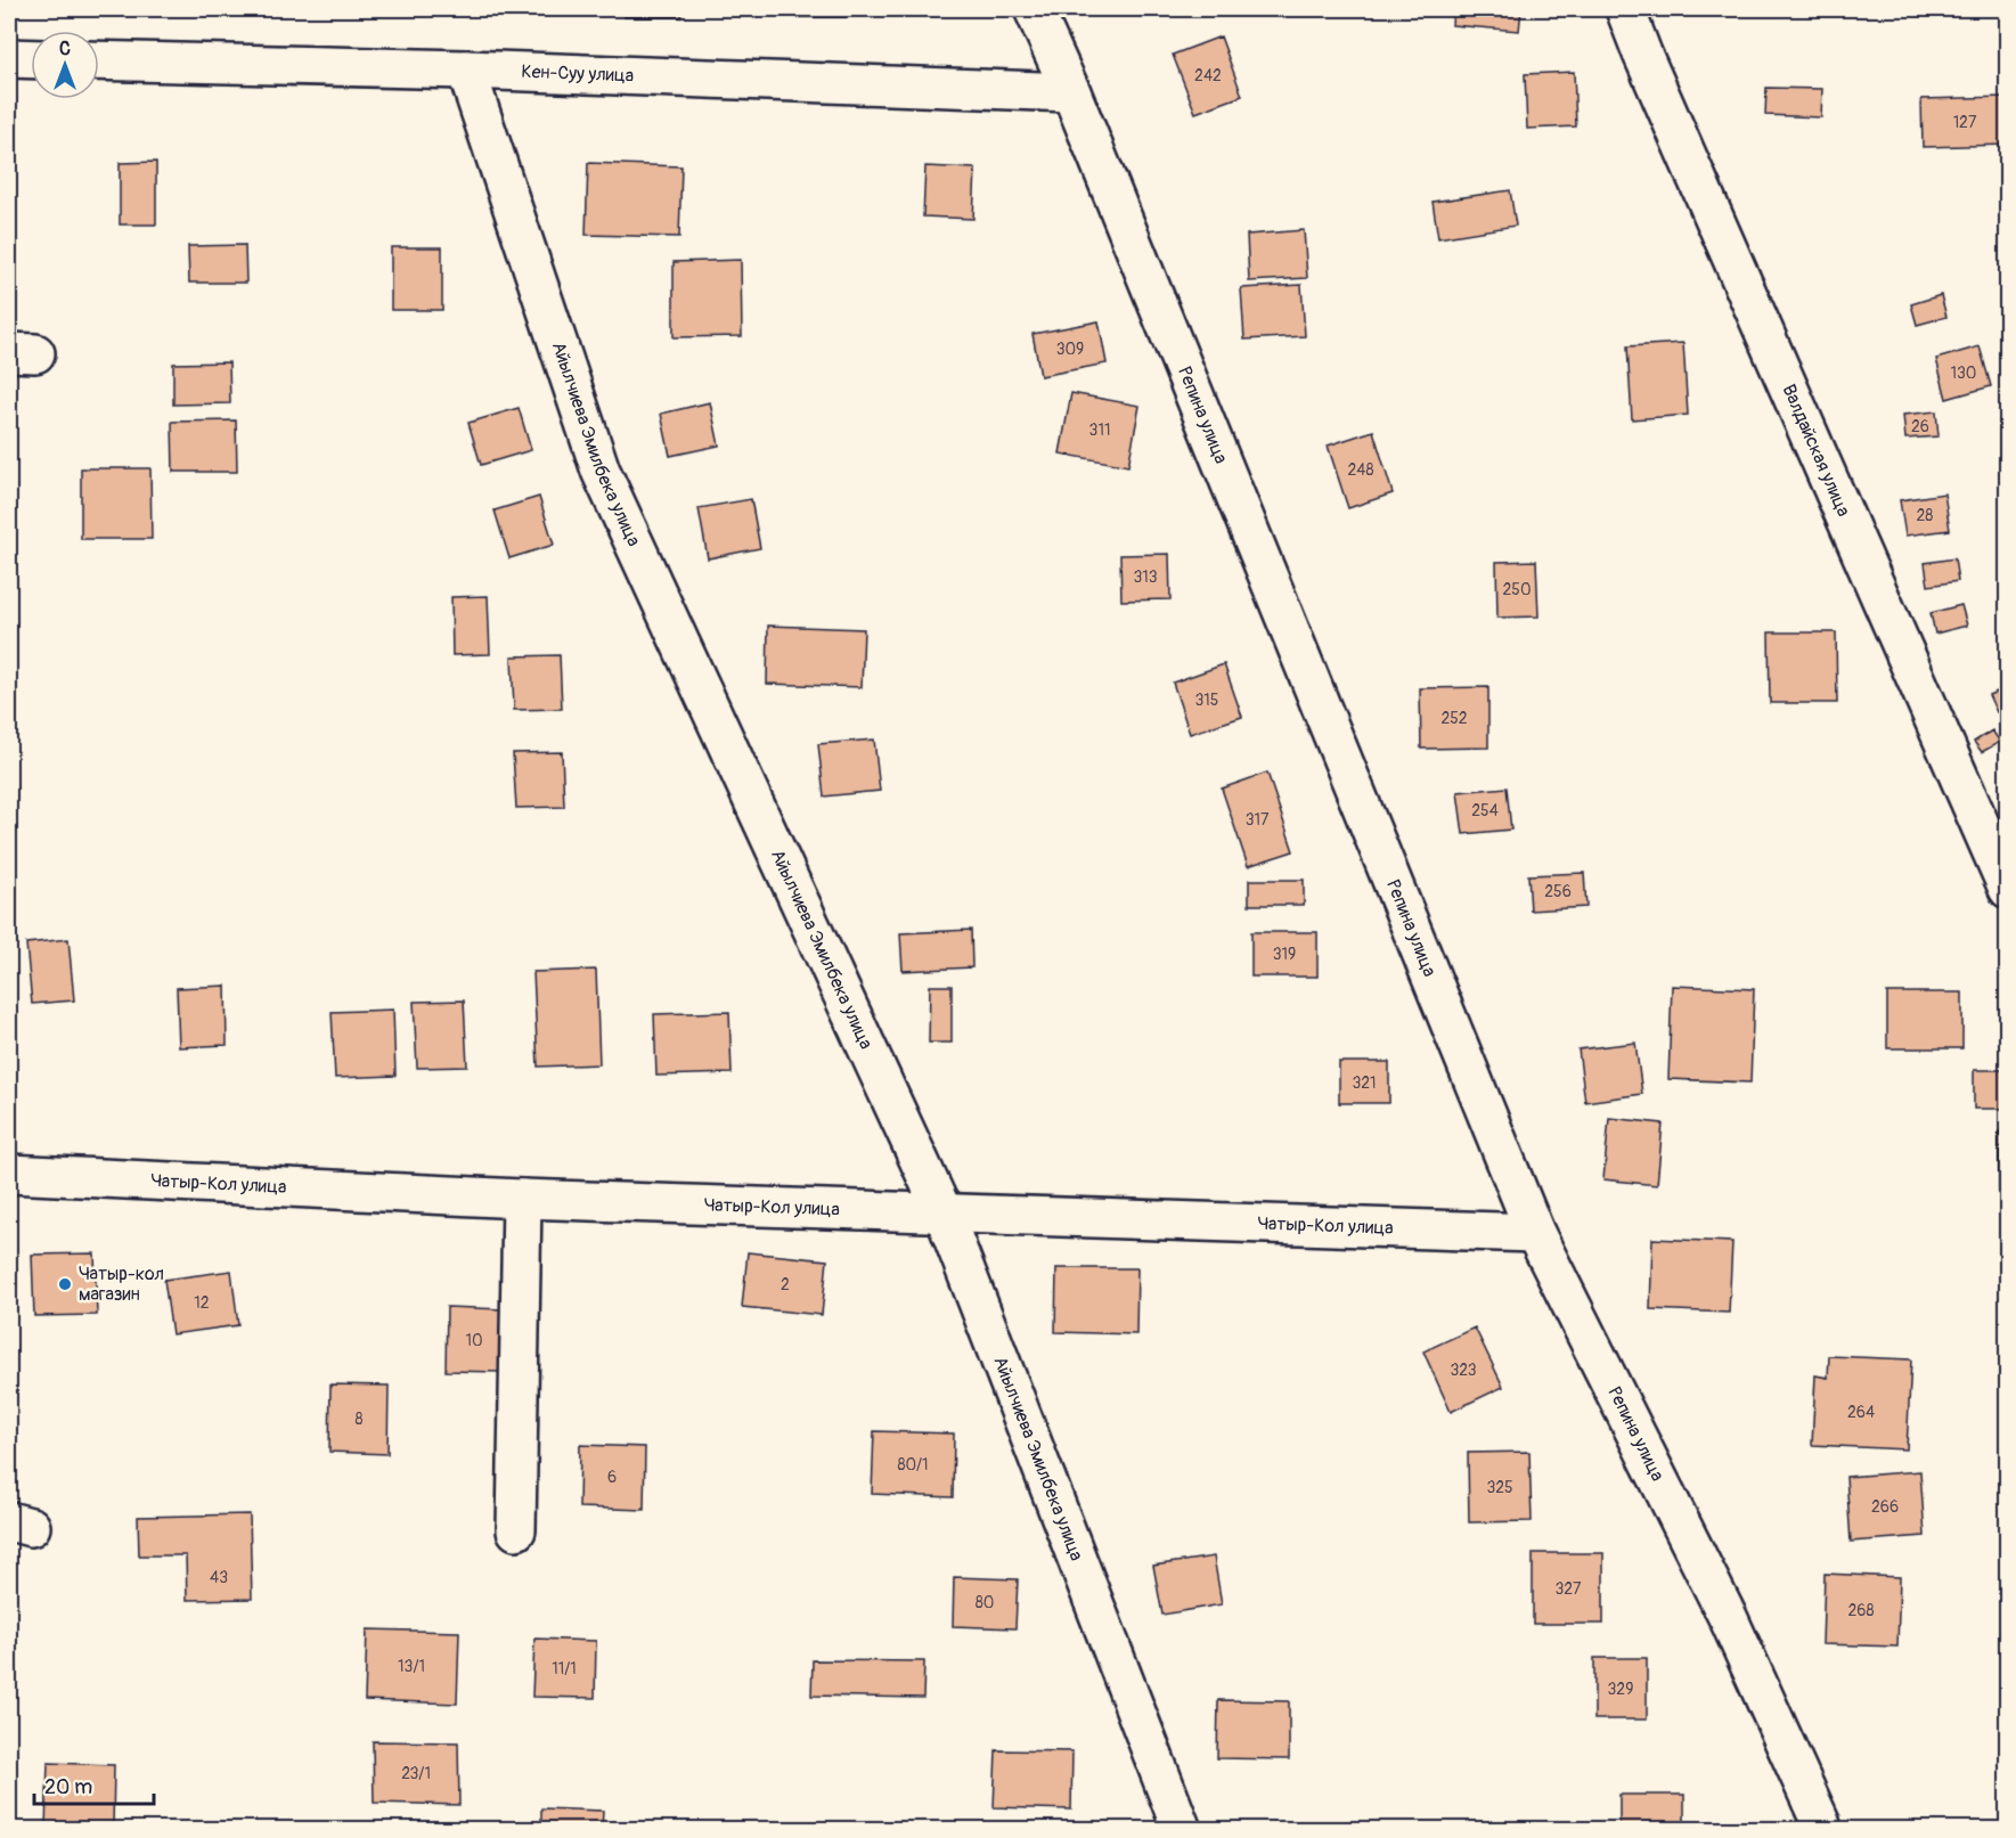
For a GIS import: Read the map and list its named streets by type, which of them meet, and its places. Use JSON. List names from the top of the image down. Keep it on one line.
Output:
{"streets":{"street":["Кен-Суу улица","Репина улица","Айылчиева Эмилбека улица","Валдайская улица","Чатыр-Кол улица"]},"crossings":[["Кен-Суу улица","Репина улица"],["Кен-Суу улица","Айылчиева Эмилбека улица"],["Репина улица","Чатыр-Кол улица"],["Айылчиева Эмилбека улица","Чатыр-Кол улица"]],"places":["Чатыр-кол магазин"],"house_numbers":["242","127","309","130","26","311","248","28","313","250","315","252","254","317","256","319","321","2","12","10","323","264","8","80/1","6","325","266","43","327","80","268","13/1","11/1","329","23/1"],"scale_bar":"20 m","north":"top"}
